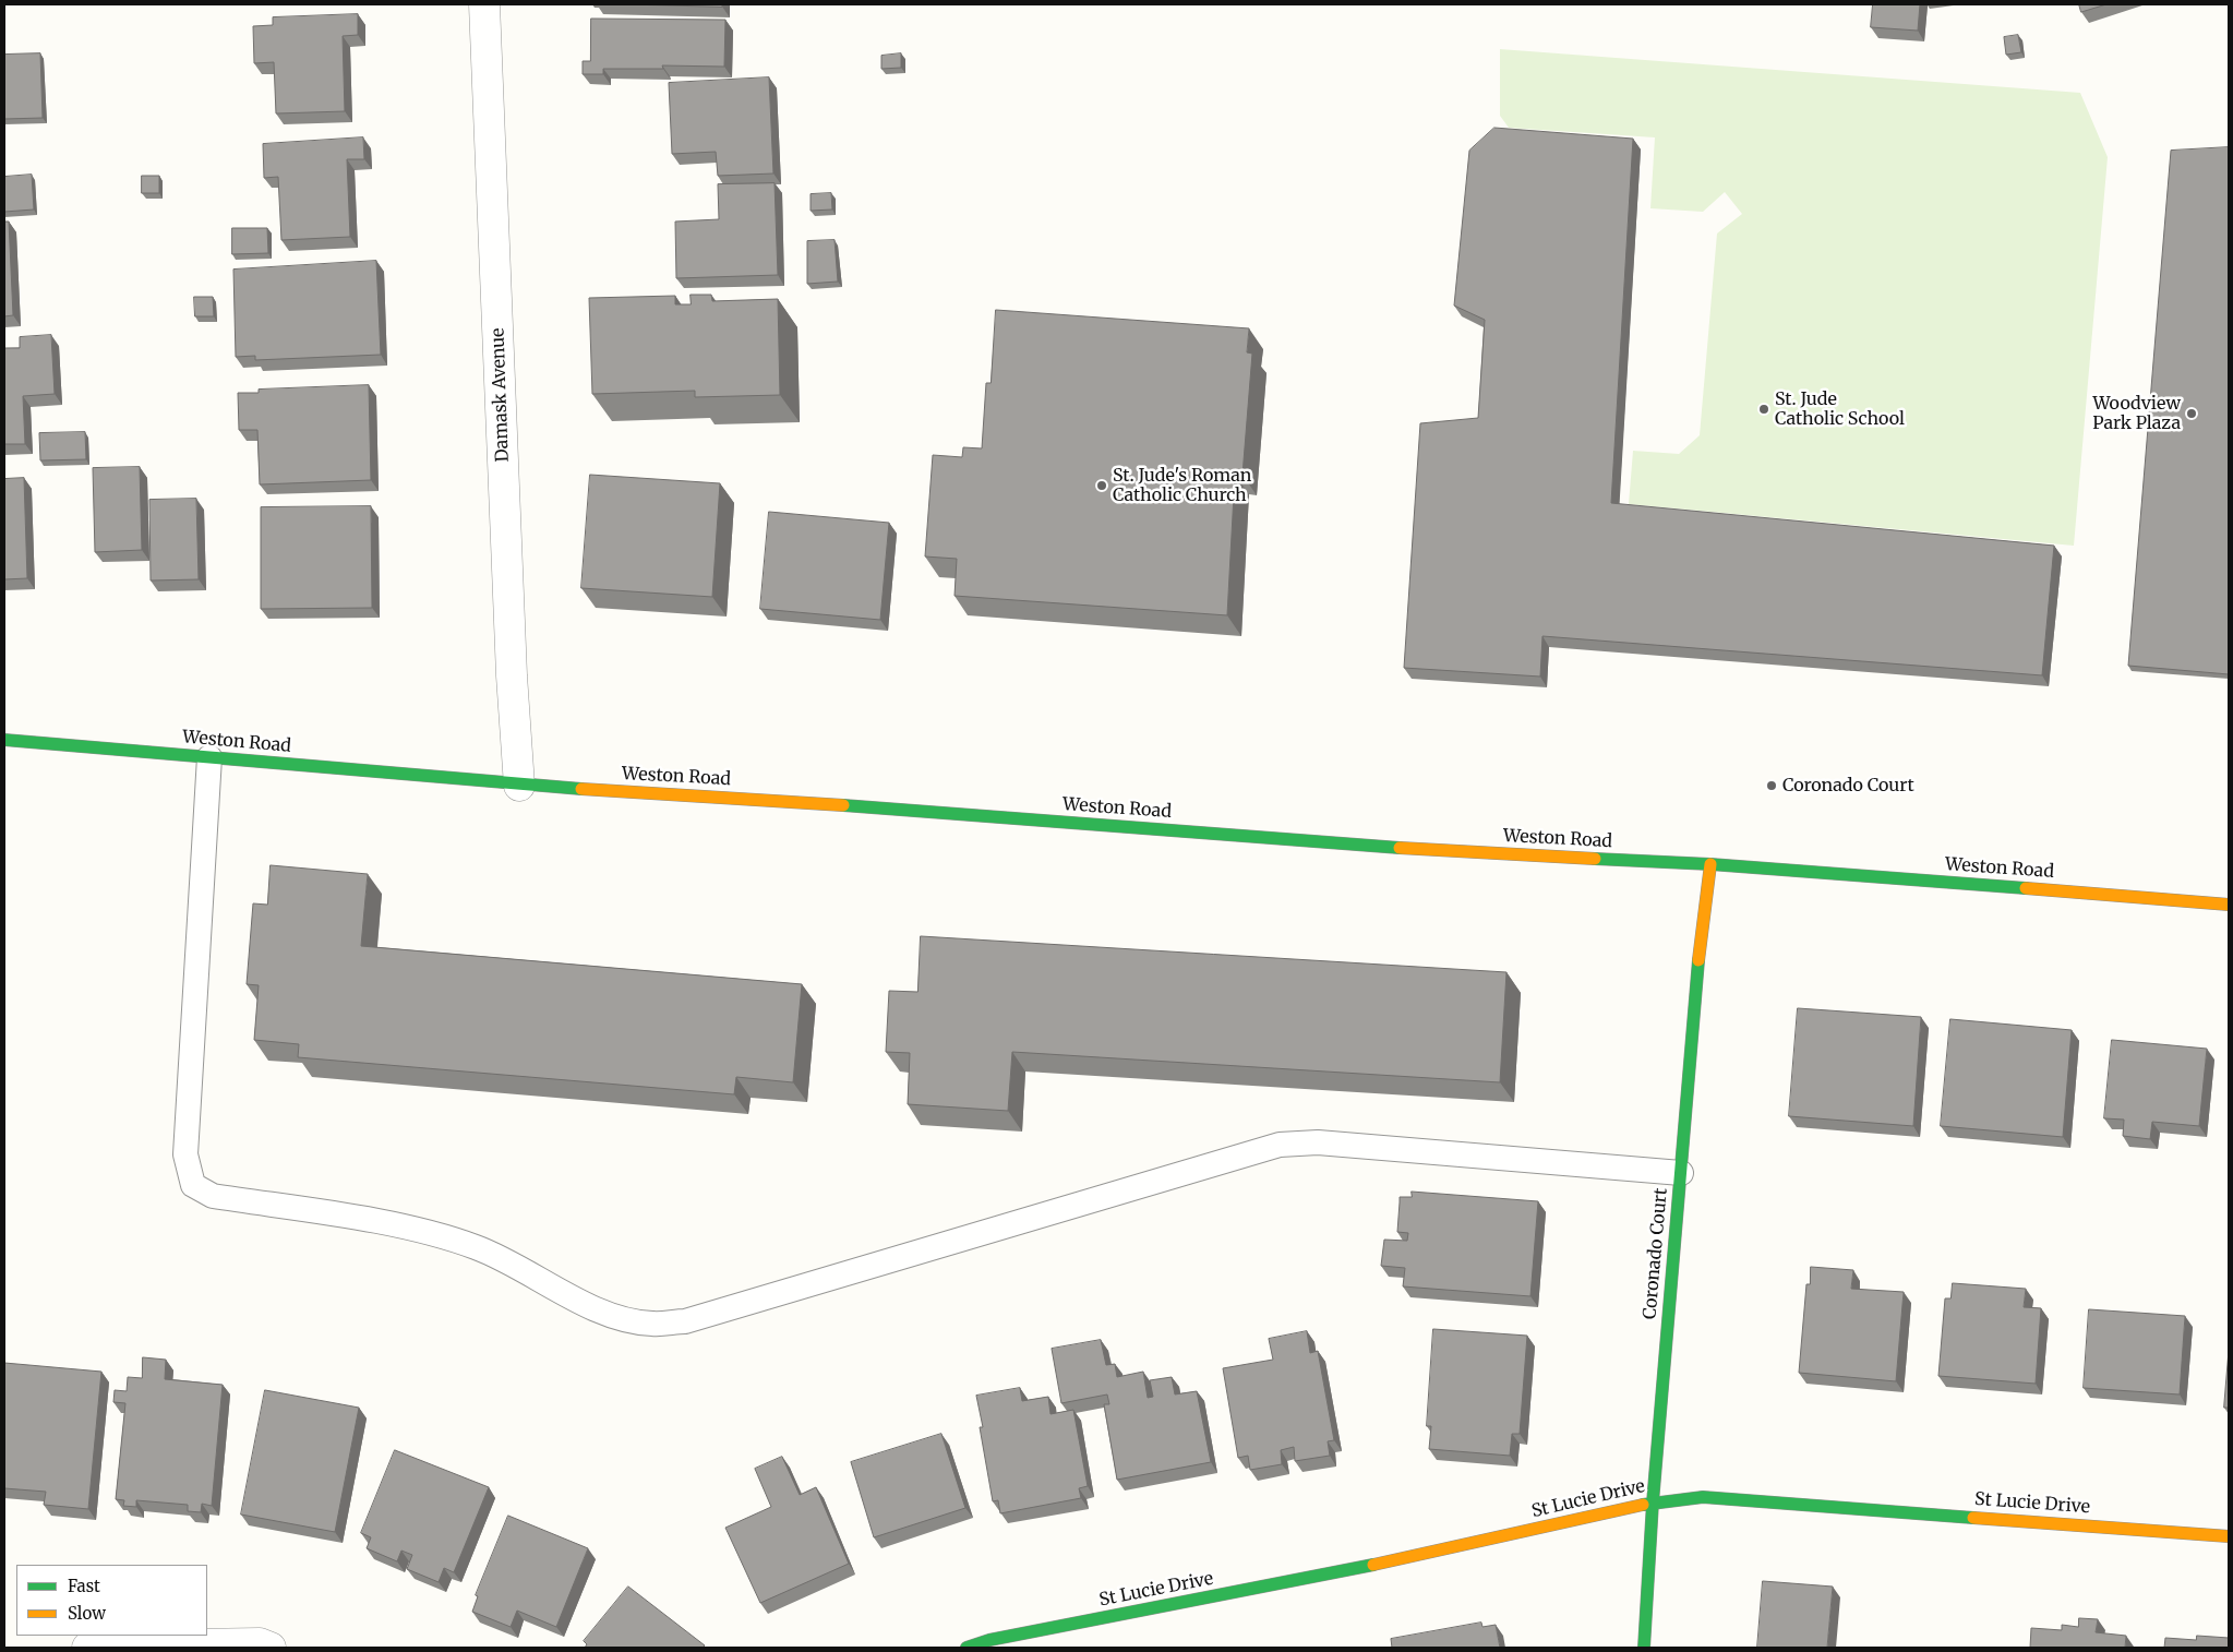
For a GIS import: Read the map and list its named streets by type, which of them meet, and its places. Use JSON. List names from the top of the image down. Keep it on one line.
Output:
{"streets":{"main road":["Weston Road","Coronado Court","St Lucie Drive"],"street":["Damask Avenue"]},"crossings":[["Damask Avenue","Weston Road"],["Weston Road","Coronado Court"],["Coronado Court","St Lucie Drive"]],"places":["St. Jude Catholic School","Woodview Park Plaza","St. Jude's Roman Catholic Church","Coronado Court"],"legend":["Fast","Slow"]}
